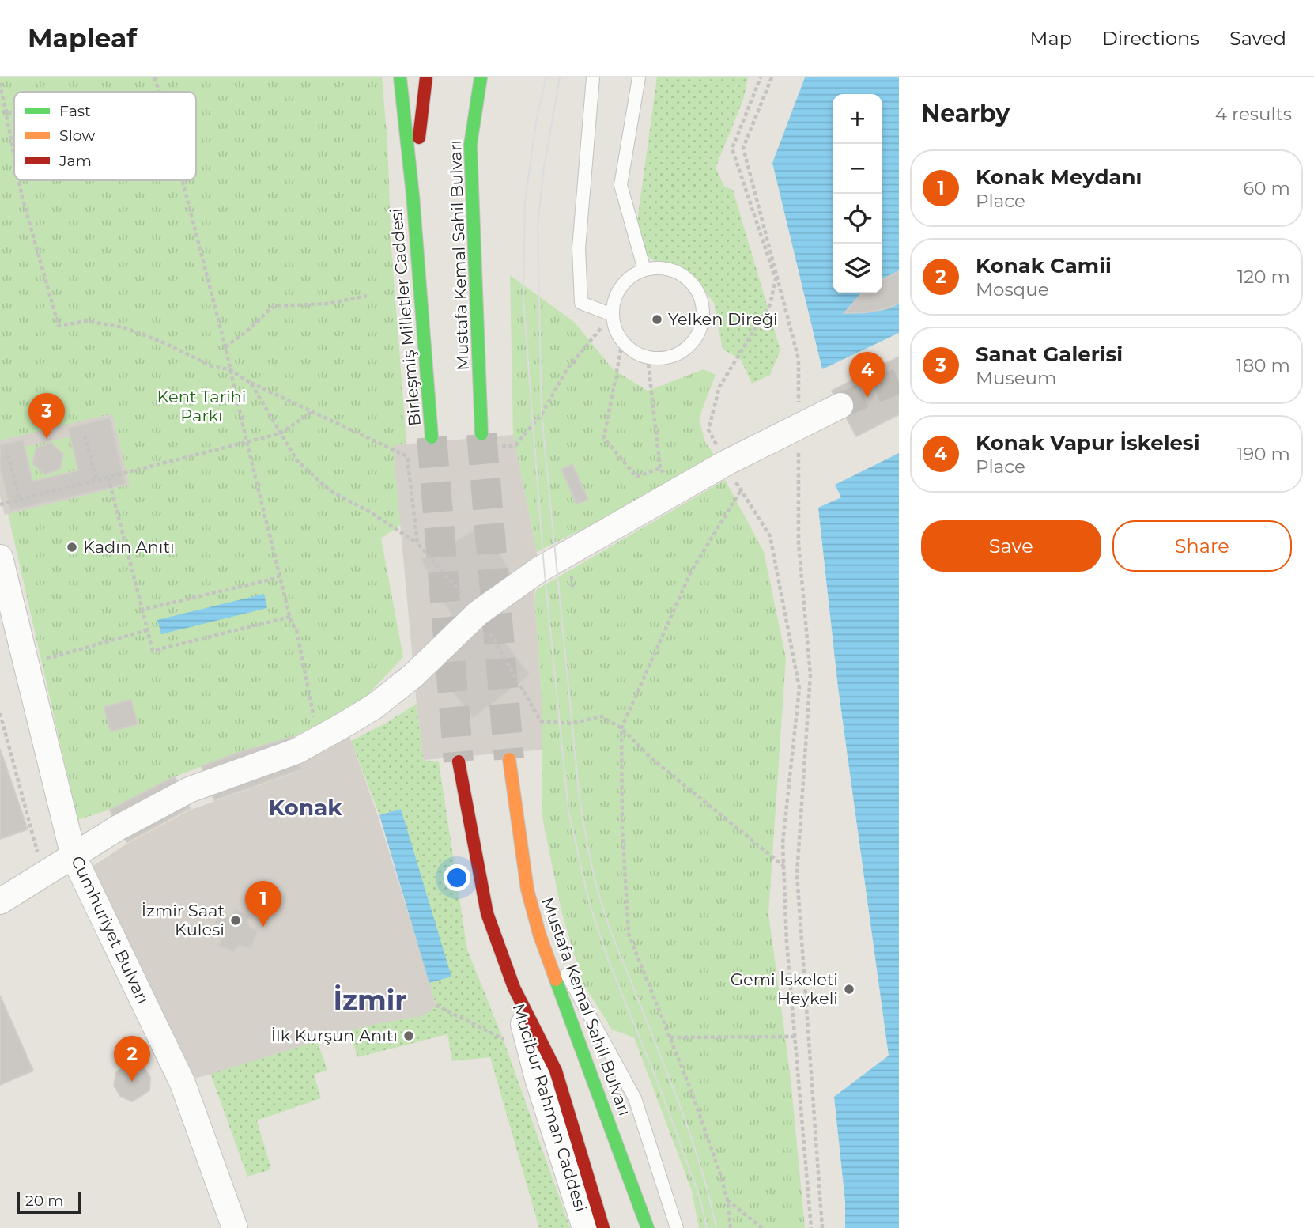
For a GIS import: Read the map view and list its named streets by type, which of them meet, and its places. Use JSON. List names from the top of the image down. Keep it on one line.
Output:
{"streets":{"main road":["Mustafa Kemal Sahil Bulvarı","Birleşmiş Milletler Caddesi"],"street":["Cumhuriyet Bulvarı","Mucibur Rahman Caddesi"]},"districts":["Konak","İzmir"],"parks":["Kent Tarihi Parkı"],"places":["Yelken Direği","Kadın Anıtı","İzmir Saat Kulesi","Gemi İskeleti Heykeli","İlk Kurşun Anıtı"],"legend":["Fast","Slow","Jam"],"scale_bar":"20 m","page":{"header":"Mapleaf","nav":["Map","Directions","Saved"],"heading":["Nearby","4 results"],"map_buttons":["+","−"],"list":[{"mark":"1","name":"Konak Meydanı","note":"Place","value":"60 m"},{"mark":"2","name":"Konak Camii","note":"Mosque","value":"120 m"},{"mark":"3","name":"Sanat Galerisi","note":"Museum","value":"180 m"},{"mark":"4","name":"Konak Vapur İskelesi","note":"Place","value":"190 m"}],"pins":["4","3","1","2"],"buttons":["Save","Share"],"scale":"20 m"}}
